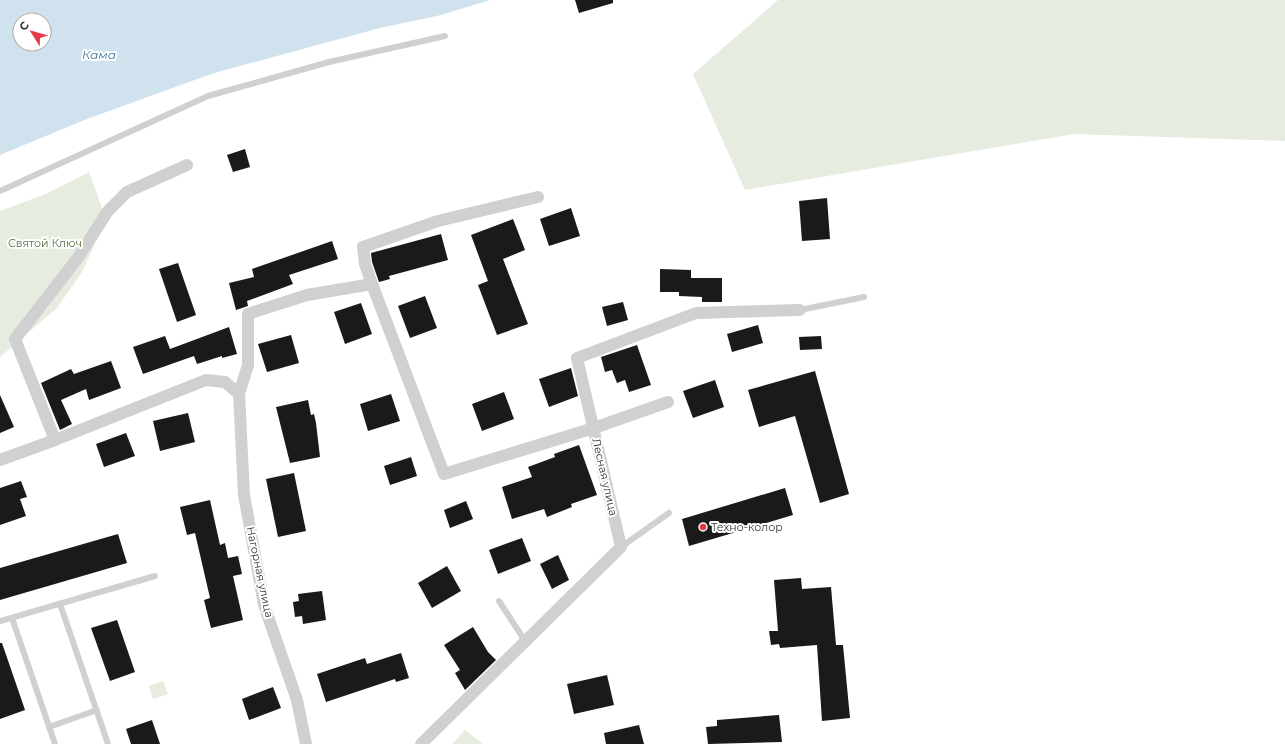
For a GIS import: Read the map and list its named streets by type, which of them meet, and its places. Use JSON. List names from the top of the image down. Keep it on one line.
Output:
{"streets":{"street":["Лесная улица","Нагорная улица"]},"water":["Кама"],"parks":["Святой Ключ"],"places":["Техно-колор"],"north":"top left"}
